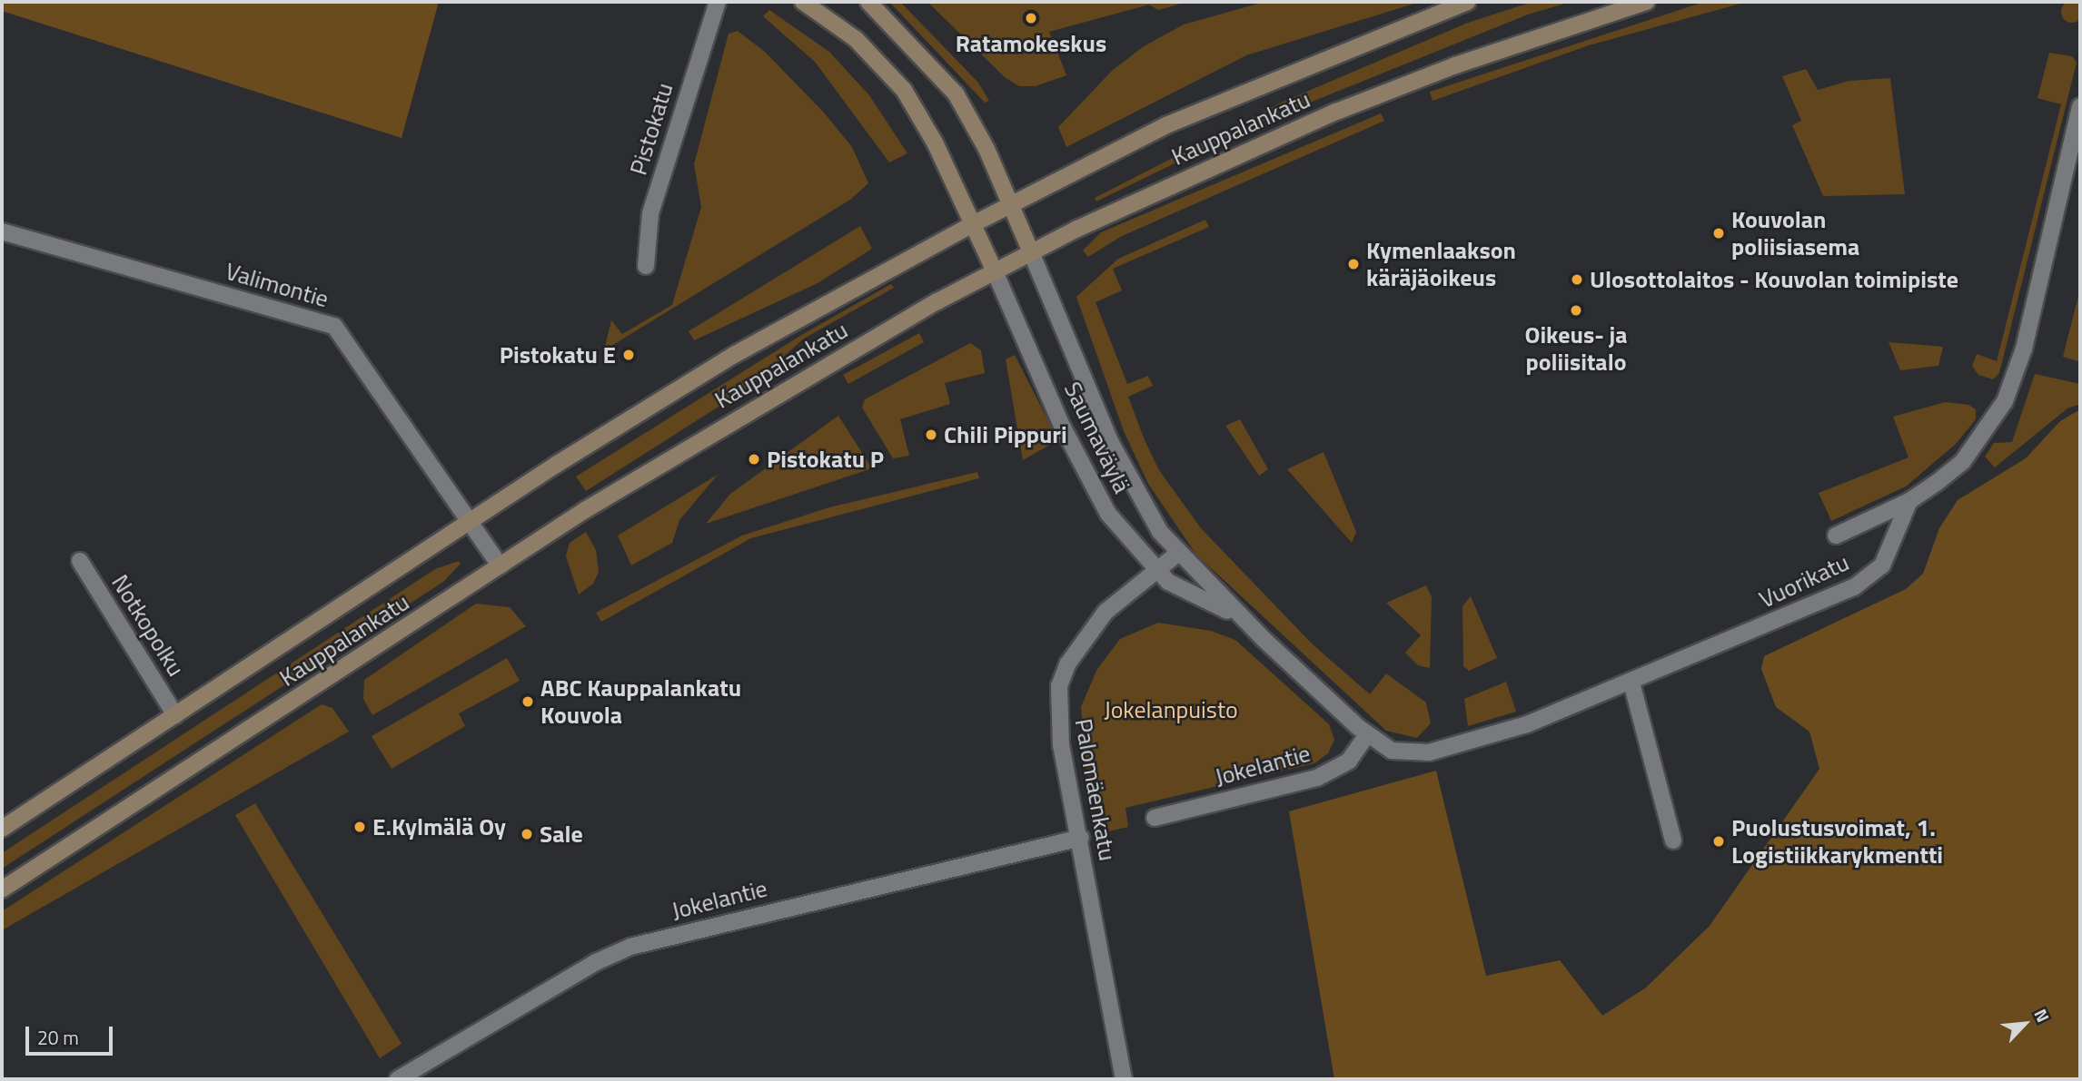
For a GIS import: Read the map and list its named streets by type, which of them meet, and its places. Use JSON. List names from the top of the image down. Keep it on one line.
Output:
{"streets":{"main road":["Kauppalankatu","Saumaväylä"],"street":["Pistokatu","Valimontie","Vuorikatu","Notkopolku","Jokelantie","Palomäenkatu"]},"crossings":[["Kauppalankatu","Valimontie"],["Kauppalankatu","Saumaväylä"],["Kauppalankatu","Notkopolku"],["Saumaväylä","Vuorikatu"],["Saumaväylä","Jokelantie"],["Saumaväylä","Palomäenkatu"],["Jokelantie","Palomäenkatu"]],"parks":["Jokelanpuisto"],"places":["Ratamokeskus","Kouvolan poliisiasema","Kymenlaakson käräjäoikeus","Ulosottolaitos - Kouvolan toimipiste","Oikeus- ja poliisitalo","Pistokatu E","Chili Pippuri","Pistokatu P","ABC Kauppalankatu Kouvola","E.Kylmälä Oy","Sale","Puolustusvoimat, 1. Logistiikkarykmentti"],"scale_bar":"20 m","north":"top right"}
